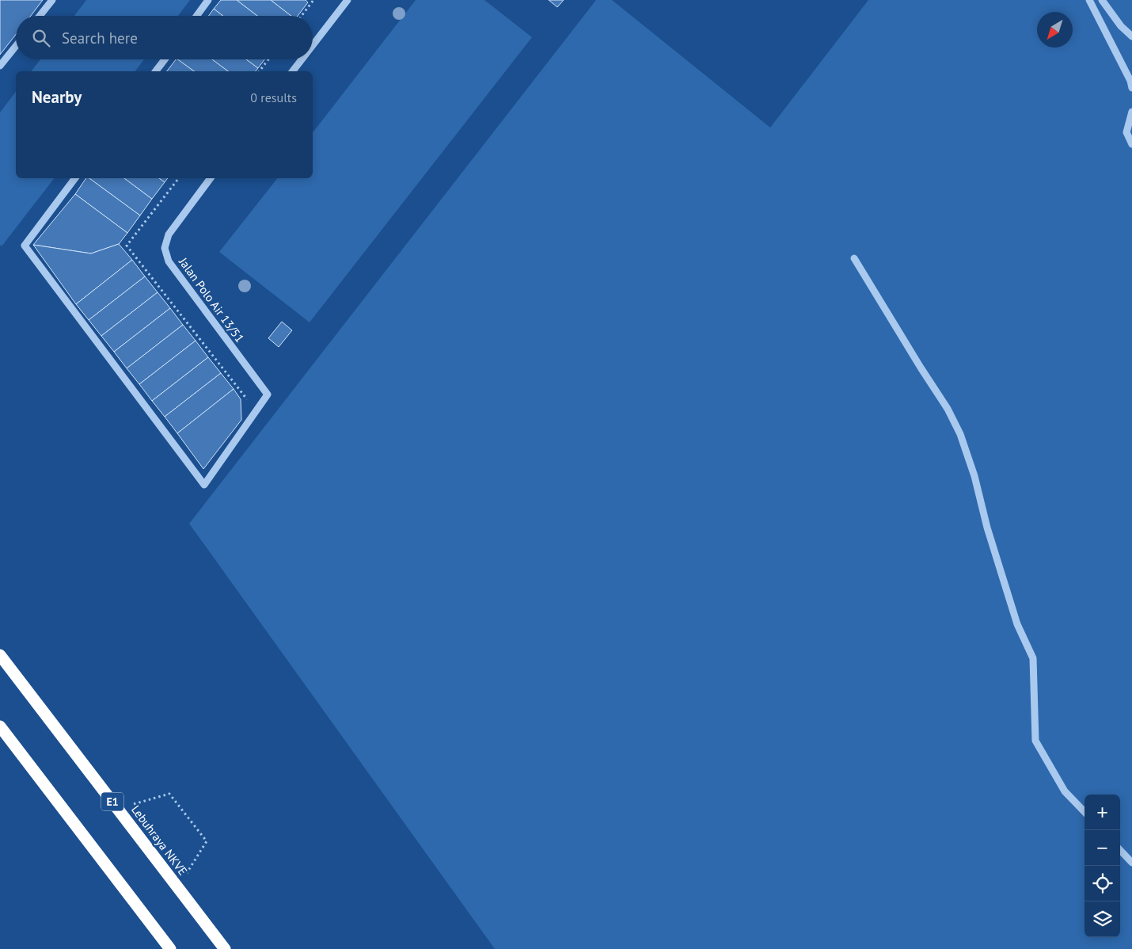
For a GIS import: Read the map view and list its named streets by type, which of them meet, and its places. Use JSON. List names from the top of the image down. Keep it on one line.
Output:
{"streets":{"highway":["E1","Lebuhraya NKVE"],"street":["Jalan Polo Air 13/51"]},"north":"bottom left","page":{"search":"Search here","heading":["Nearby","0 results"],"map_buttons":["+","−"]}}
